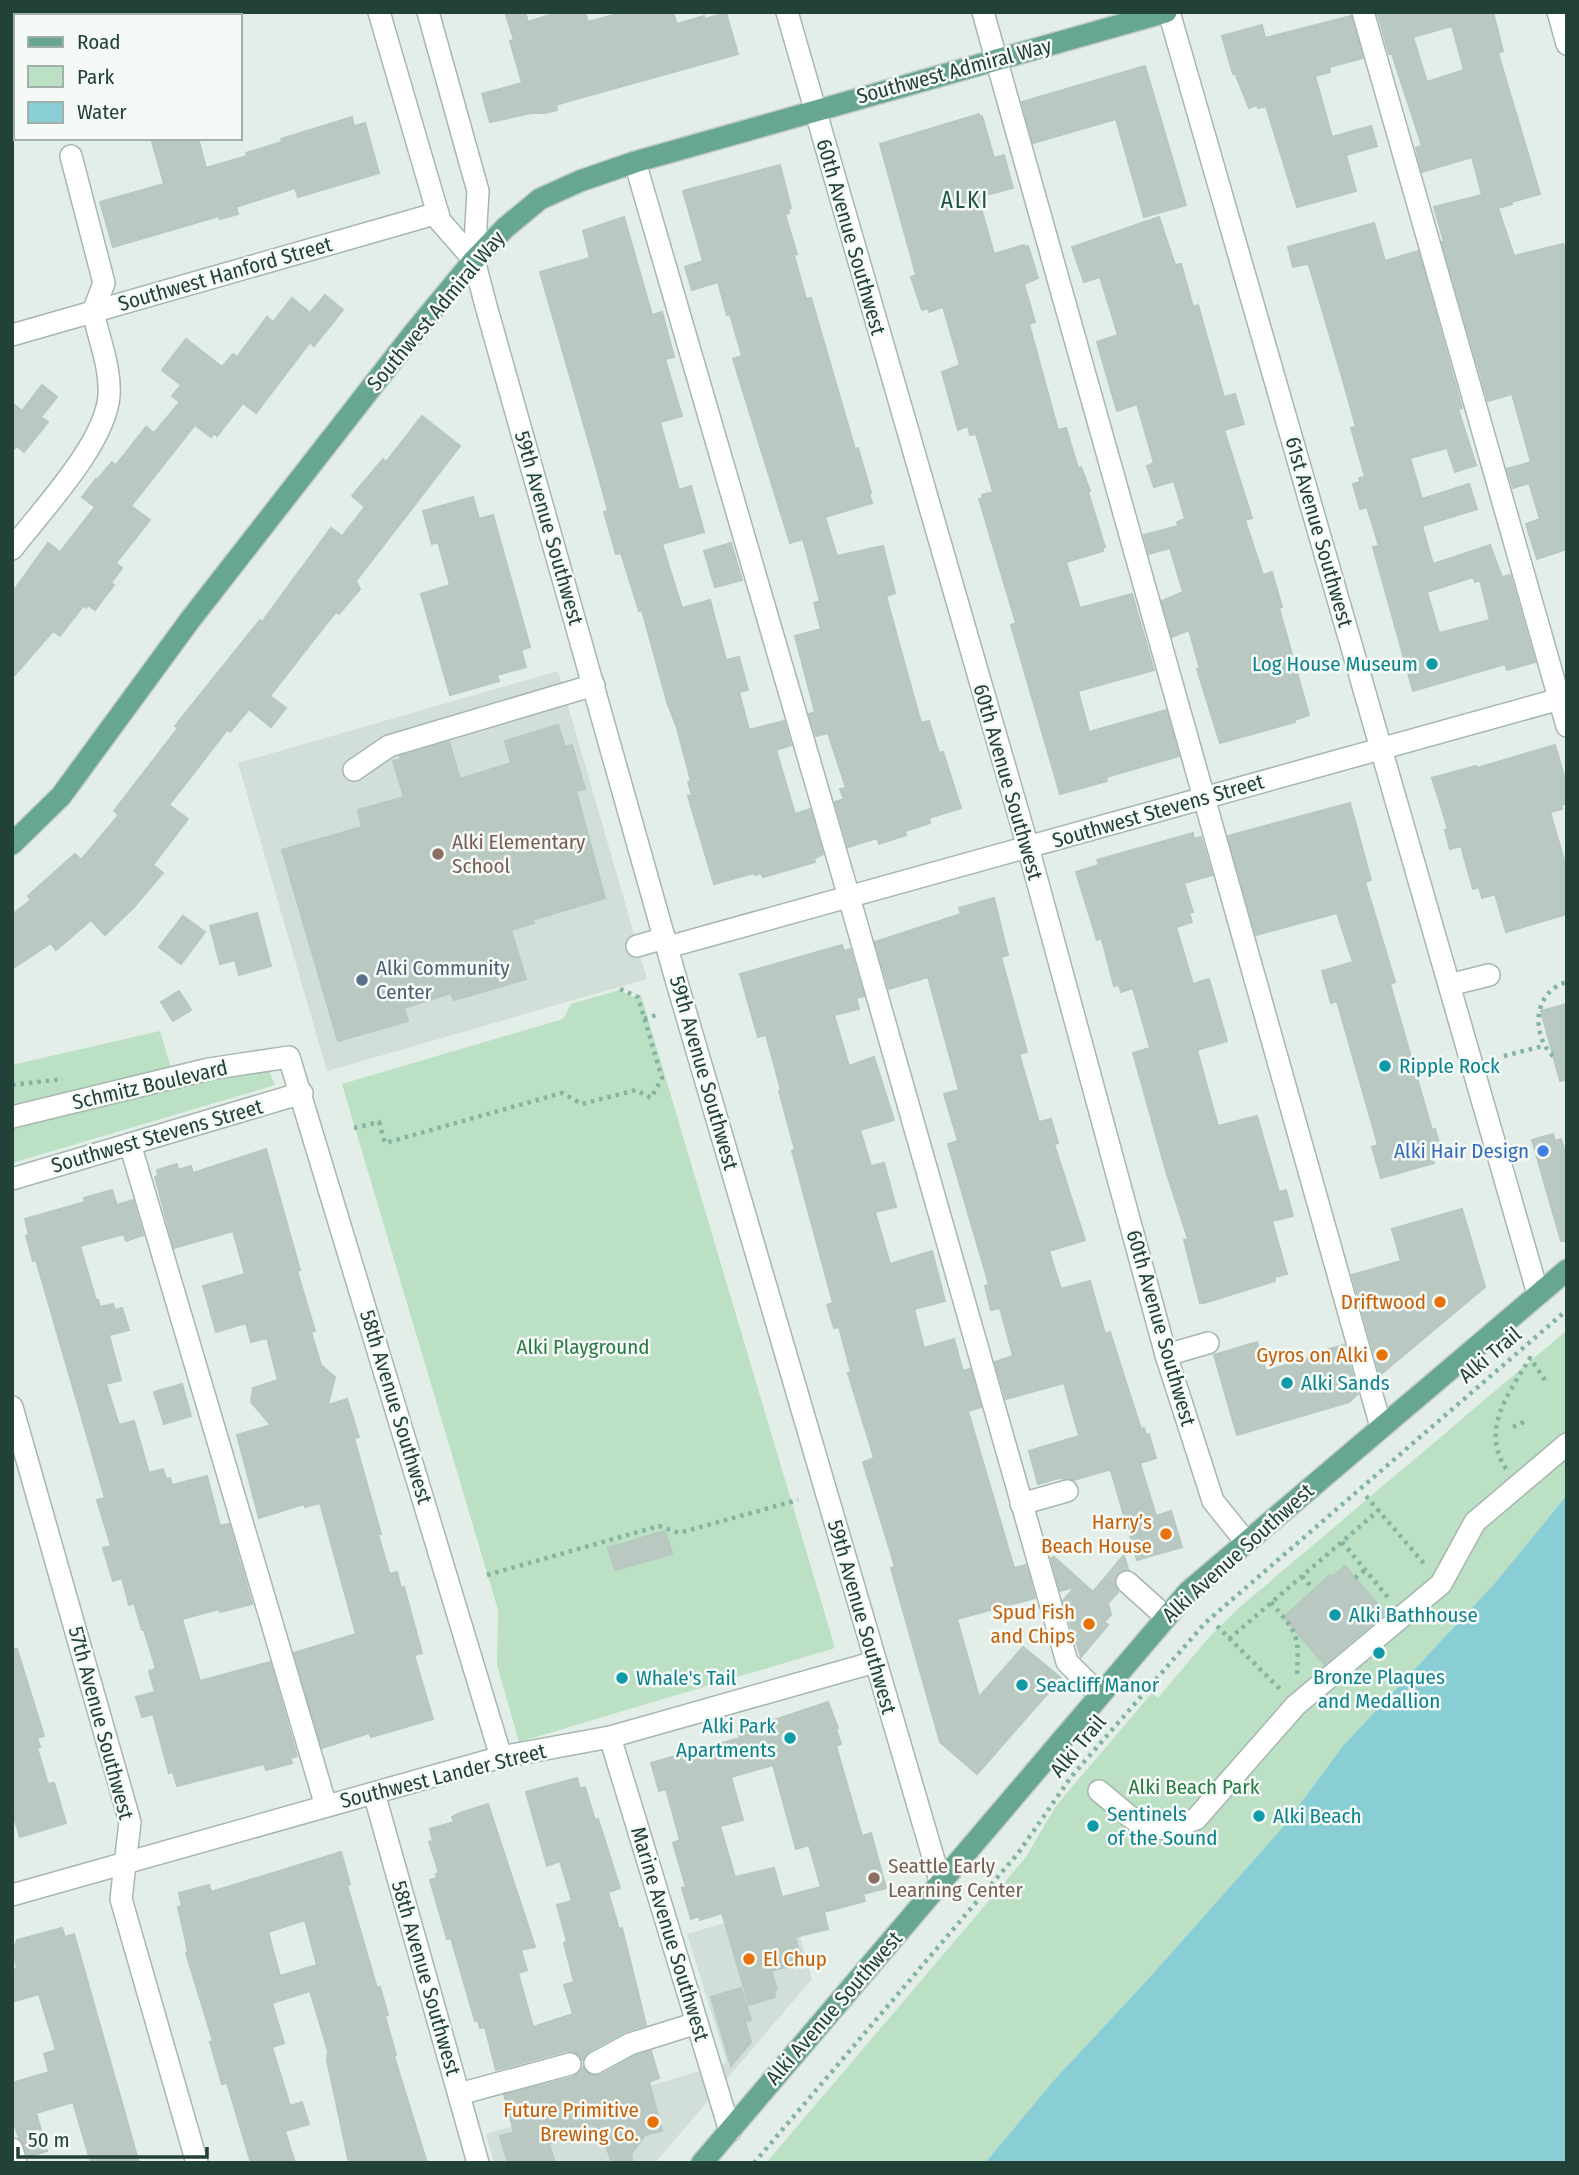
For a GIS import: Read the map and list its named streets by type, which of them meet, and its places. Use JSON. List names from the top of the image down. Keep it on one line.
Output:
{"streets":{"main road":["Southwest Admiral Way","Alki Avenue Southwest"],"street":["60th Avenue Southwest","Southwest Hanford Street","59th Avenue Southwest","61st Avenue Southwest","Southwest Stevens Street","Schmitz Boulevard","58th Avenue Southwest","57th Avenue Southwest","Southwest Lander Street","Marine Avenue Southwest"],"path":["Alki Trail"]},"crossings":[["Southwest Admiral Way","60th Avenue Southwest"],["Southwest Admiral Way","59th Avenue Southwest"],["Southwest Admiral Way","61st Avenue Southwest"],["60th Avenue Southwest","Southwest Stevens Street"],["60th Avenue Southwest","Alki Avenue Southwest"],["Southwest Hanford Street","59th Avenue Southwest"],["59th Avenue Southwest","Southwest Stevens Street"],["59th Avenue Southwest","Alki Avenue Southwest"],["59th Avenue Southwest","Southwest Lander Street"],["61st Avenue Southwest","Southwest Stevens Street"],["61st Avenue Southwest","Alki Avenue Southwest"],["Southwest Stevens Street","58th Avenue Southwest"],["Schmitz Boulevard","58th Avenue Southwest"],["58th Avenue Southwest","Southwest Lander Street"],["Alki Avenue Southwest","Marine Avenue Southwest"],["57th Avenue Southwest","Southwest Lander Street"],["Southwest Lander Street","Marine Avenue Southwest"]],"districts":["ALKI"],"parks":["Alki Playground","Alki Beach Park"],"places":["Log House Museum","Alki Elementary School","Alki Community Center","Ripple Rock","Alki Hair Design","Driftwood","Gyros on Alki","Alki Sands","Harry’s Beach House","Alki Bathhouse","Spud Fish and Chips","Bronze Plaques and Medallion","Whale's Tail","Seacliff Manor","Alki Park Apartments","Alki Beach","Sentinels of the Sound","Seattle Early Learning Center","El Chup","Future Primitive Brewing Co."],"legend":["Road","Park","Water"],"scale_bar":"50 m"}
